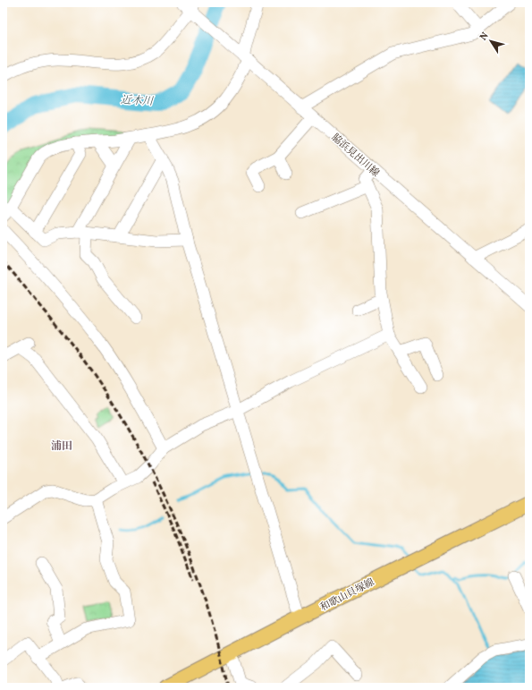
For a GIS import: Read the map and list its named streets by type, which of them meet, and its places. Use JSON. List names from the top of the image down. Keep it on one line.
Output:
{"streets":{"main road":["和歌山貝塚線"],"street":["脇浜見出川線"]},"districts":["浦田"],"water":["近木川"],"north":"top left"}
